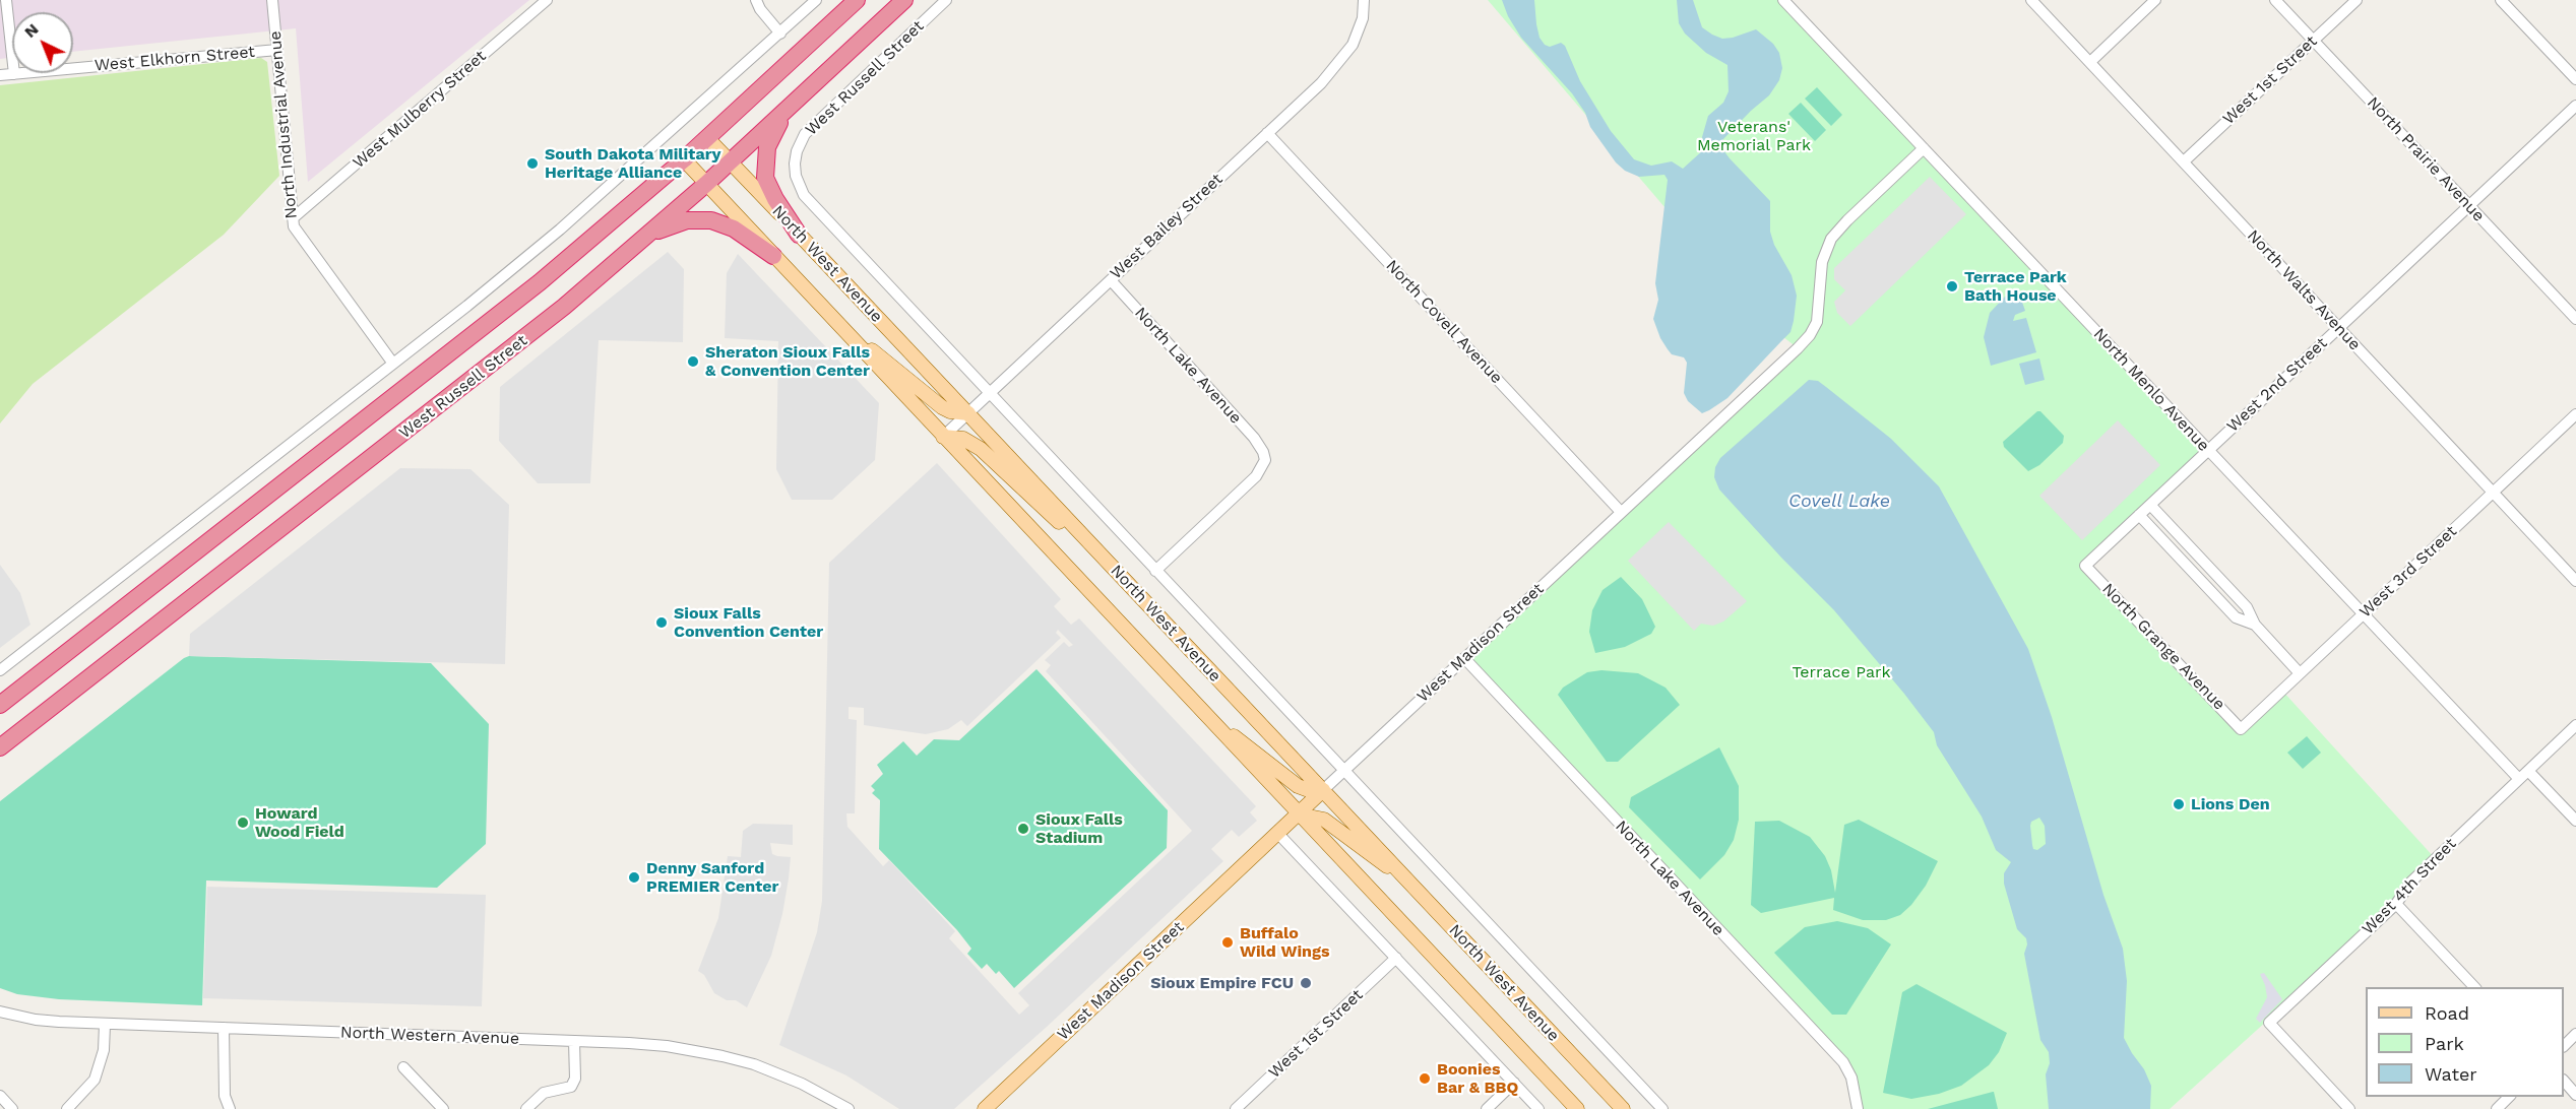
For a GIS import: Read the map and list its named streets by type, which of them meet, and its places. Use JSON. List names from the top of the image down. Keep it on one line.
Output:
{"streets":{"highway":["West Russell Street"],"main road":["North West Avenue","West Madison Street"],"street":["West Elkhorn Street","West 1st Street","West Mulberry Street","North Industrial Avenue","North Prairie Avenue","West Bailey Street","North Walts Avenue","North Covell Avenue","North Lake Avenue","West 2nd Street","North Menlo Avenue","West 3rd Street","North Grange Avenue","West 4th Street","North Western Avenue"]},"crossings":[["West Elkhorn Street","North Industrial Avenue"],["West Russell Street","North West Avenue"],["West 1st Street","North Prairie Avenue"],["West 1st Street","North Walts Avenue"],["West Mulberry Street","North Industrial Avenue"],["North Prairie Avenue","West 2nd Street"],["West Bailey Street","North West Avenue"],["West Bailey Street","North Covell Avenue"],["West Bailey Street","North Lake Avenue"],["North West Avenue","North Lake Avenue"],["North West Avenue","West Madison Street"],["North Walts Avenue","West 2nd Street"],["North Walts Avenue","West 3rd Street"],["North Covell Avenue","West Madison Street"],["North Lake Avenue","West Madison Street"],["West 2nd Street","North Menlo Avenue"],["West 2nd Street","North Grange Avenue"],["North Menlo Avenue","West 3rd Street"],["North Menlo Avenue","West Madison Street"],["North Menlo Avenue","West 4th Street"],["West 3rd Street","North Grange Avenue"]],"water":["Covell Lake"],"parks":["Veterans' Memorial Park","Terrace Park"],"places":["South Dakota Military Heritage Alliance","Terrace Park Bath House","Sheraton Sioux Falls & Convention Center","Sioux Falls Convention Center","Lions Den","Howard Wood Field","Sioux Falls Stadium","Denny Sanford PREMIER Center","Buffalo Wild Wings","Sioux Empire FCU","Boonies Bar & BBQ"],"legend":["Road","Park","Water"],"north":"top left"}
